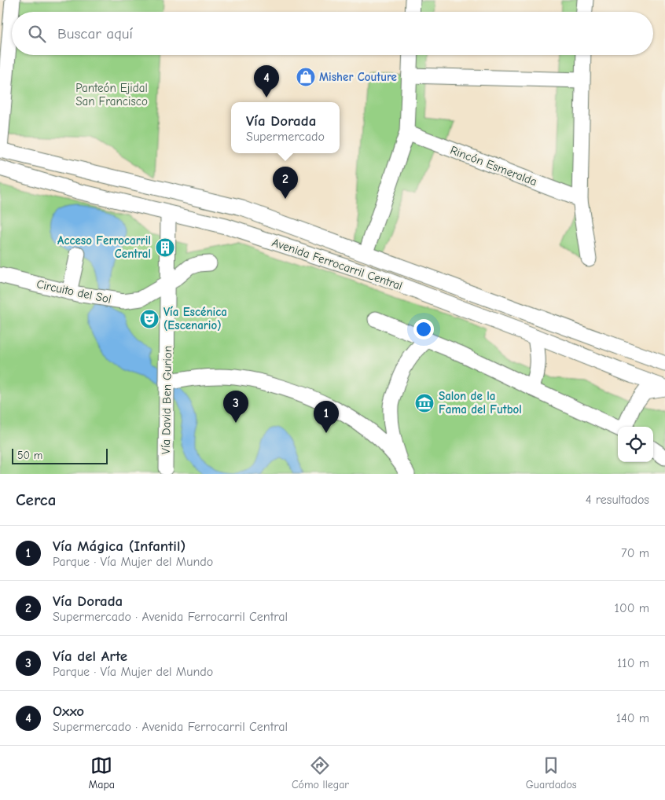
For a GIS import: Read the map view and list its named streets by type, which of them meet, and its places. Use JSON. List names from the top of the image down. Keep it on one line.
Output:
{"streets":{"street":["Rincón Esmeralda","Avenida Ferrocarril Central","Circuito del Sol","Vía David Ben Gurion"]},"crossings":[["Avenida Ferrocarril Central","Vía David Ben Gurion"],["Circuito del Sol","Vía David Ben Gurion"]],"parks":["Panteón Ejidal San Francisco"],"places":{"shop":["Misher Couture"],"building":["Acceso Ferrocarril Central"],"theatre":["Vía Escénica (Escenario)"],"museum":["Salon de la Fama del Futbol"]},"scale_bar":"50 m","page":{"search":"Buscar aquí","pins":["4","2","3","1"],"popup":["Vía Dorada","Supermercado"],"scale":"50 m","heading":["Cerca","4 resultados"],"list":[{"mark":"1","name":"Vía Mágica (Infantil)","note":"Parque · Vía Mujer del Mundo","value":"70 m"},{"mark":"2","name":"Vía Dorada","note":"Supermercado · Avenida Ferrocarril Central","value":"100 m"},{"mark":"3","name":"Vía del Arte","note":"Parque · Vía Mujer del Mundo","value":"110 m"},{"mark":"4","name":"Oxxo","note":"Supermercado · Avenida Ferrocarril Central","value":"140 m"}],"nav":["Mapa","Cómo llegar","Guardados"]}}
